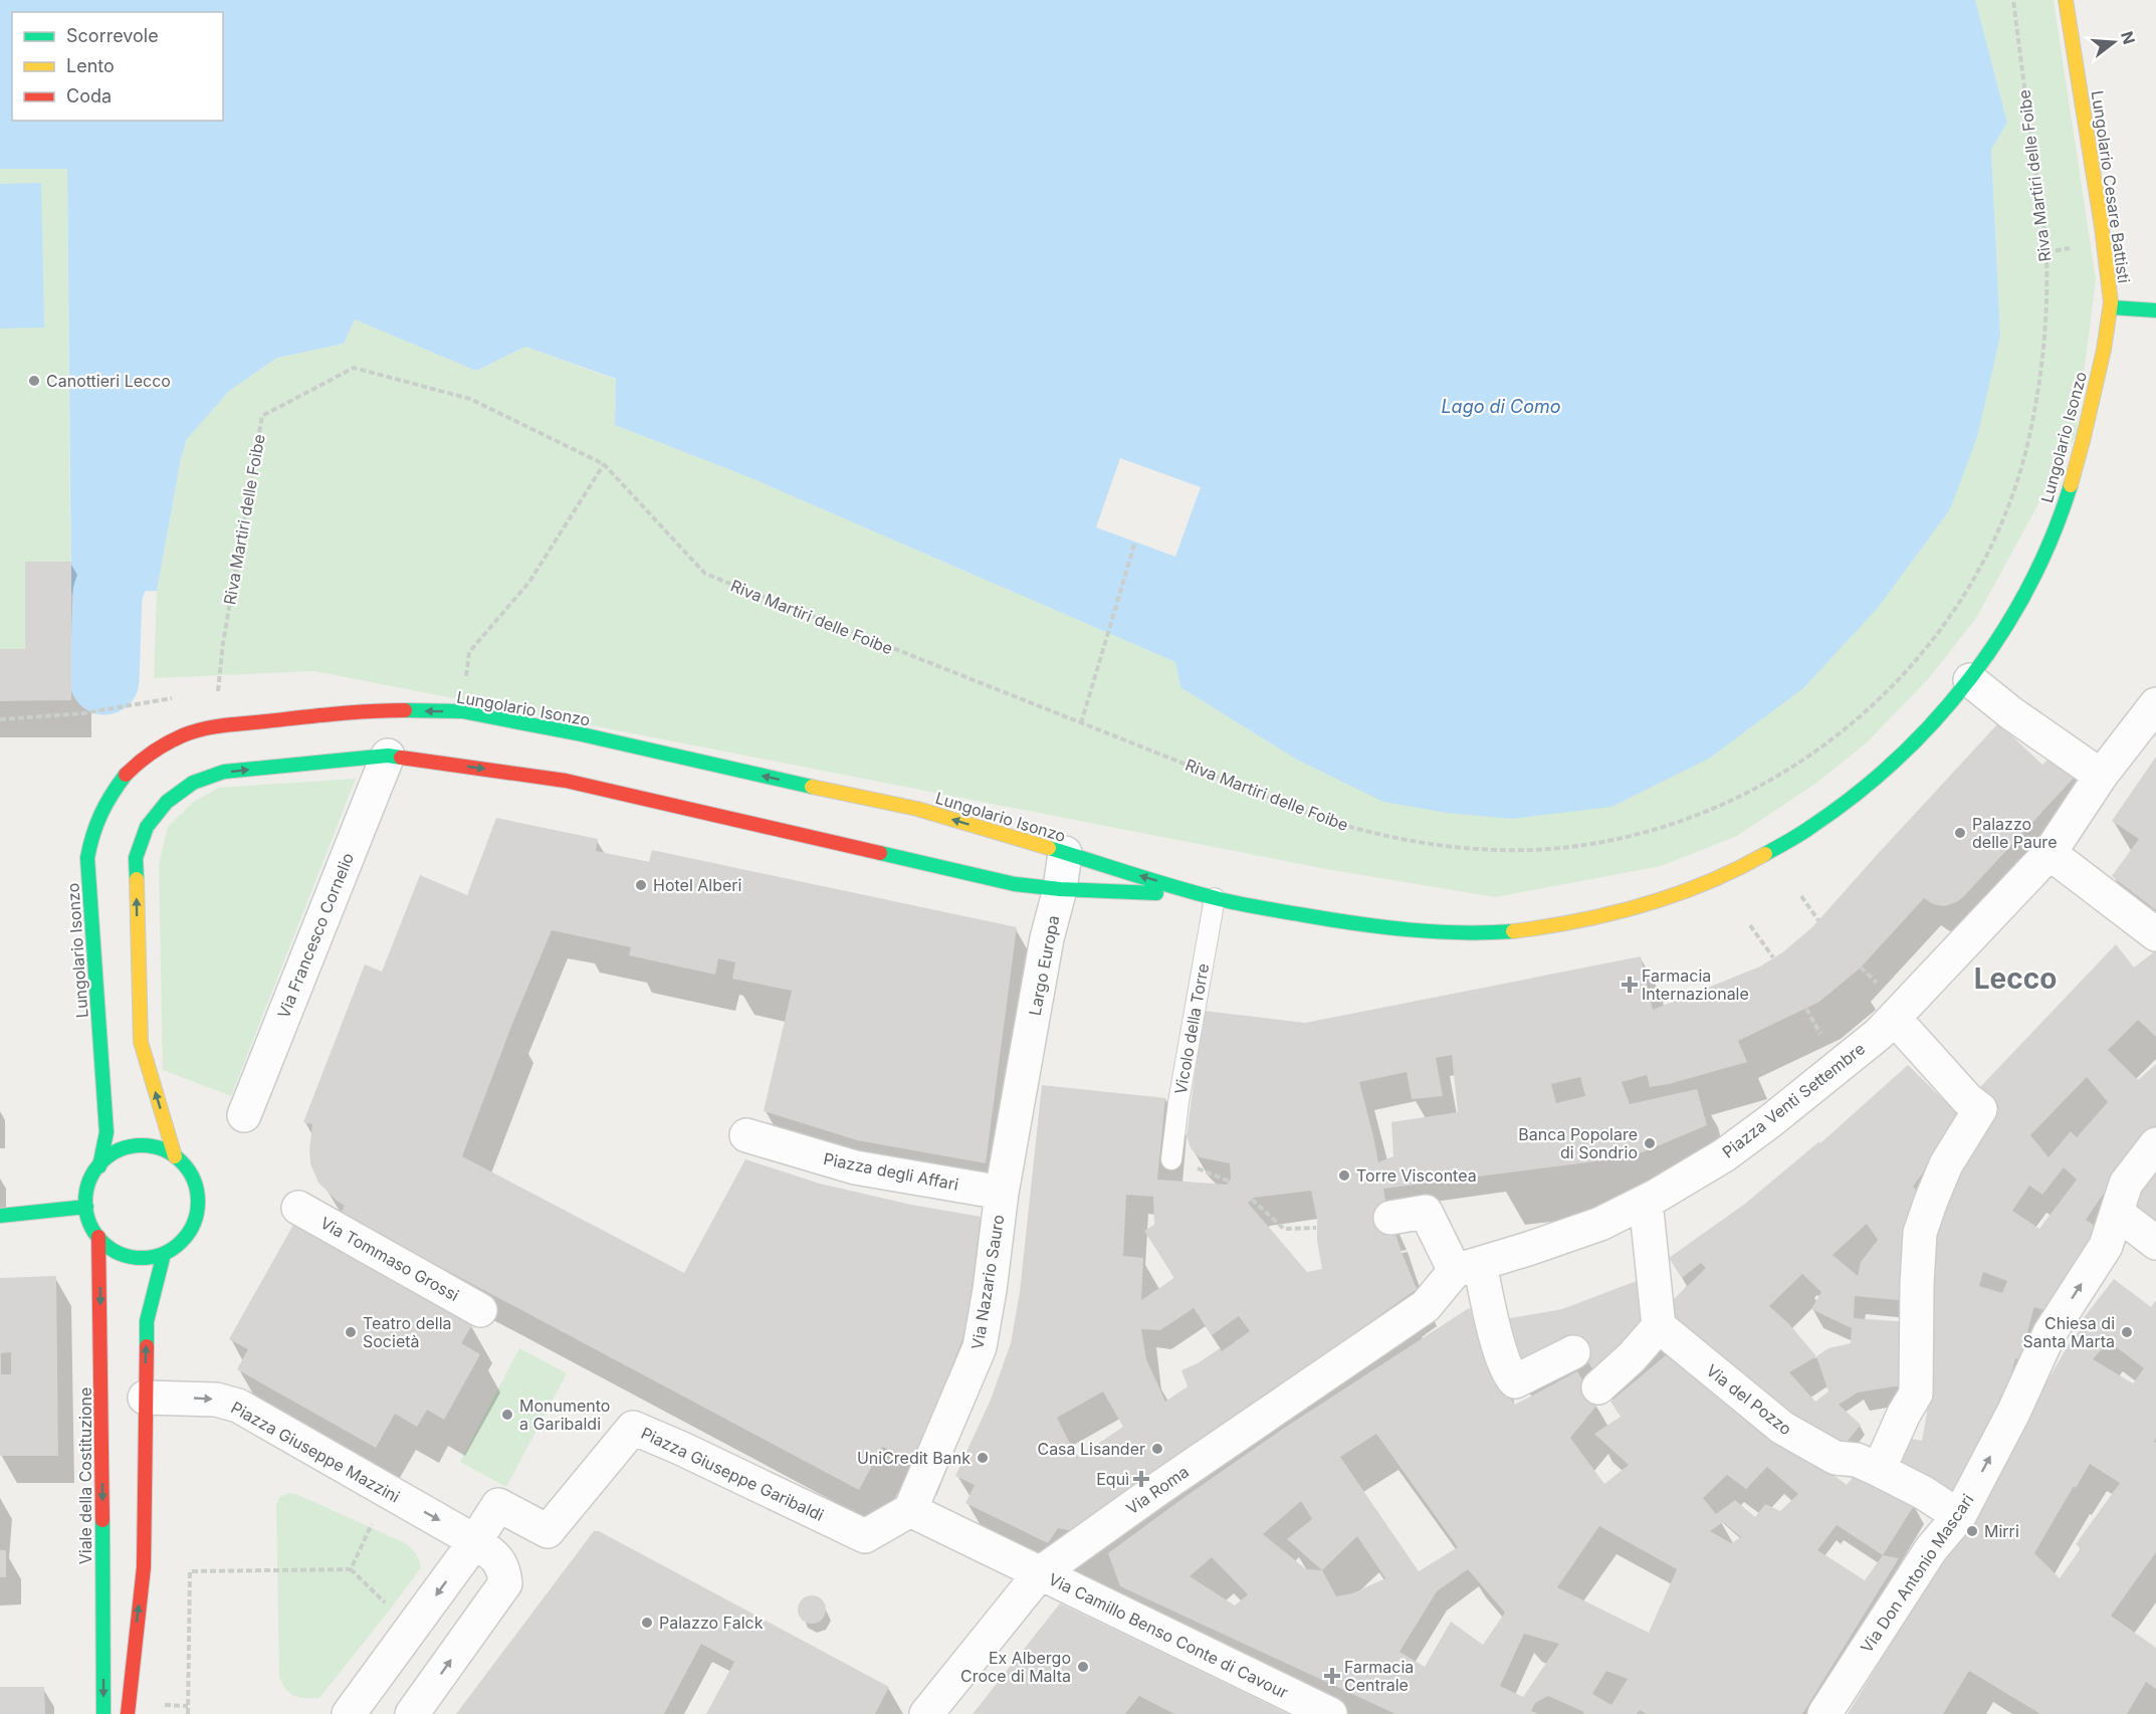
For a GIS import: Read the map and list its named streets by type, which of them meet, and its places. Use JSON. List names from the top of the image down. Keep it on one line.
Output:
{"streets":{"main road":["Lungolario Cesare Battisti","Lungolario Isonzo","Viale della Costituzione"],"street":["Via Francesco Cornelio","Largo Europa","Piazza Venti Settembre","Piazza degli Affari","Via Tommaso Grossi","Via Nazario Sauro","Via del Pozzo","Piazza Giuseppe Mazzini","Piazza Giuseppe Garibaldi","Via Roma","Via Don Antonio Mascari","Via Camillo Benso Conte di Cavour"],"lane":["Vicolo della Torre"],"path":["Riva Martiri delle Foibe"]},"crossings":[["Lungolario Cesare Battisti","Lungolario Isonzo"],["Lungolario Isonzo","Via Francesco Cornelio"],["Lungolario Isonzo","Largo Europa"],["Lungolario Isonzo","Vicolo della Torre"],["Lungolario Isonzo","Viale della Costituzione"],["Largo Europa","Via Nazario Sauro"],["Piazza Venti Settembre","Via Roma"],["Piazza degli Affari","Via Nazario Sauro"],["Via Nazario Sauro","Piazza Giuseppe Garibaldi"],["Via del Pozzo","Via Don Antonio Mascari"],["Piazza Giuseppe Mazzini","Piazza Giuseppe Garibaldi"],["Via Roma","Via Camillo Benso Conte di Cavour"]],"one_way":["Via Don Antonio Mascari"],"districts":["Lecco"],"water":["Lago di Como"],"places":{"other":["Canottieri Lecco","Palazzo delle Paure","Hotel Alberi","Banca Popolare di Sondrio","Torre Viscontea","Teatro della Società","Chiesa di Santa Marta","Monumento a Garibaldi","Casa Lisander","UniCredit Bank","Mirri","Palazzo Falck","Ex Albergo Croce di Malta"],"health":["Farmacia Internazionale","Equì","Farmacia Centrale"]},"legend":["Scorrevole","Lento","Coda"],"north":"right"}
